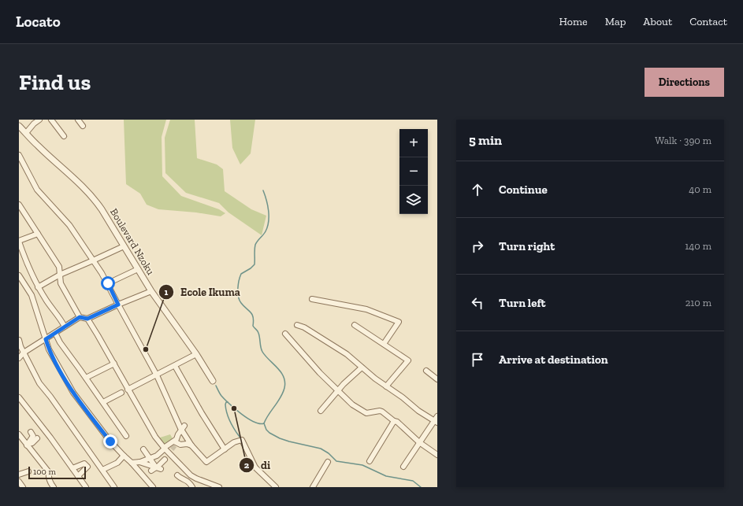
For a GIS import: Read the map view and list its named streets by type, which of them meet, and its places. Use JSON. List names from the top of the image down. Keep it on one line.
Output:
{"streets":{"street":["Boulevard Nzoku"]},"places":["Ecole Ikuma","di"],"scale_bar":"100 m","page":{"header":"Locato","nav":["Home","Map","About","Contact"],"buttons":"Directions","title":"Find us","heading":["5 min","Walk · 390 m"],"map_buttons":["+","−"],"list":[["Continue","40 m"],["Turn right","140 m"],["Turn left","210 m"],"Arrive at destination"],"scale":"100 m"}}
